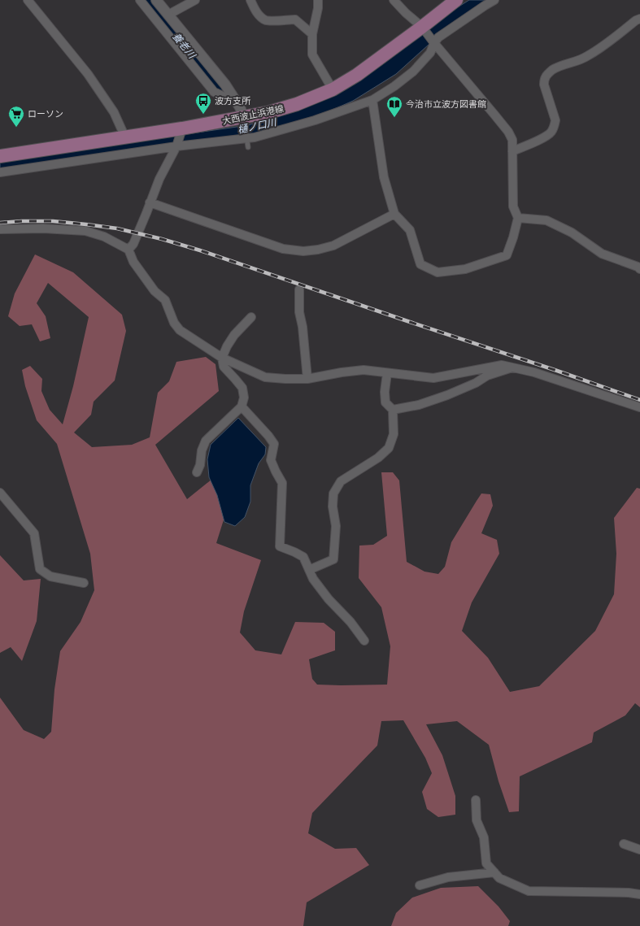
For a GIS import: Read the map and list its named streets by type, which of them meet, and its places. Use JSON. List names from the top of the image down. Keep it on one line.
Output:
{"streets":{"main road":["大西波止浜港線"]},"water":["養老川","樋ノ口川"],"places":{"bus stop":["波方支所"],"library":["今治市立波方図書館"],"supermarket":["ローソン"]}}
